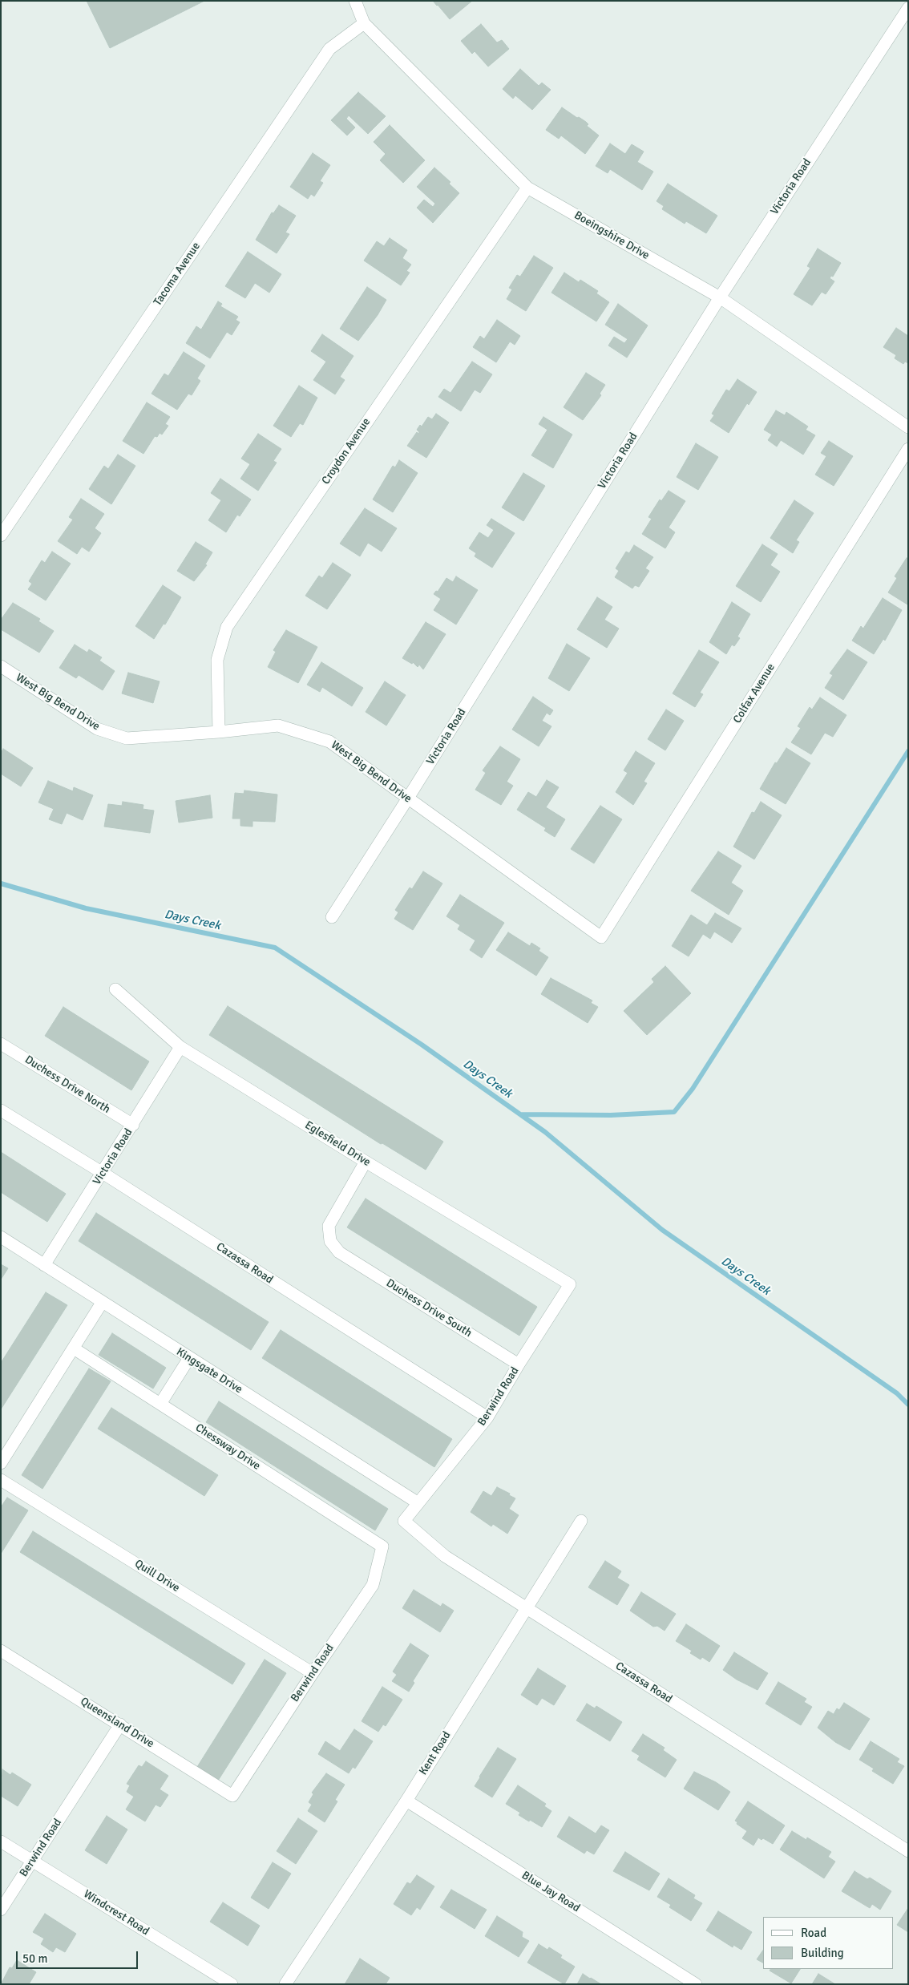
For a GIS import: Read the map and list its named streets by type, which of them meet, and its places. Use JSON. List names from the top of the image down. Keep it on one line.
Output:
{"streets":{"street":["Victoria Road","Boeingshire Drive","Tacoma Avenue","Croydon Avenue","Colfax Avenue","West Big Bend Drive","Duchess Drive North","Eglesfield Drive","Cazassa Road","Duchess Drive South","Kingsgate Drive","Berwind Road","Chessway Drive","Quill Drive","Queensland Drive","Kent Road","Blue Jay Road","Windcrest Road"]},"crossings":[["Victoria Road","Boeingshire Drive"],["Victoria Road","West Big Bend Drive"],["Victoria Road","Duchess Drive North"],["Victoria Road","Eglesfield Drive"],["Victoria Road","Cazassa Road"],["Victoria Road","Kingsgate Drive"],["Boeingshire Drive","Tacoma Avenue"],["Boeingshire Drive","Croydon Avenue"],["Croydon Avenue","West Big Bend Drive"],["Colfax Avenue","West Big Bend Drive"],["Eglesfield Drive","Duchess Drive South"],["Eglesfield Drive","Berwind Road"],["Cazassa Road","Kingsgate Drive"],["Cazassa Road","Berwind Road"],["Cazassa Road","Kent Road"],["Duchess Drive South","Berwind Road"],["Kingsgate Drive","Berwind Road"],["Berwind Road","Chessway Drive"],["Berwind Road","Quill Drive"],["Berwind Road","Queensland Drive"],["Berwind Road","Windcrest Road"],["Kent Road","Blue Jay Road"]],"water":["Days Creek"],"legend":["Road","Building"],"scale_bar":"50 m"}
